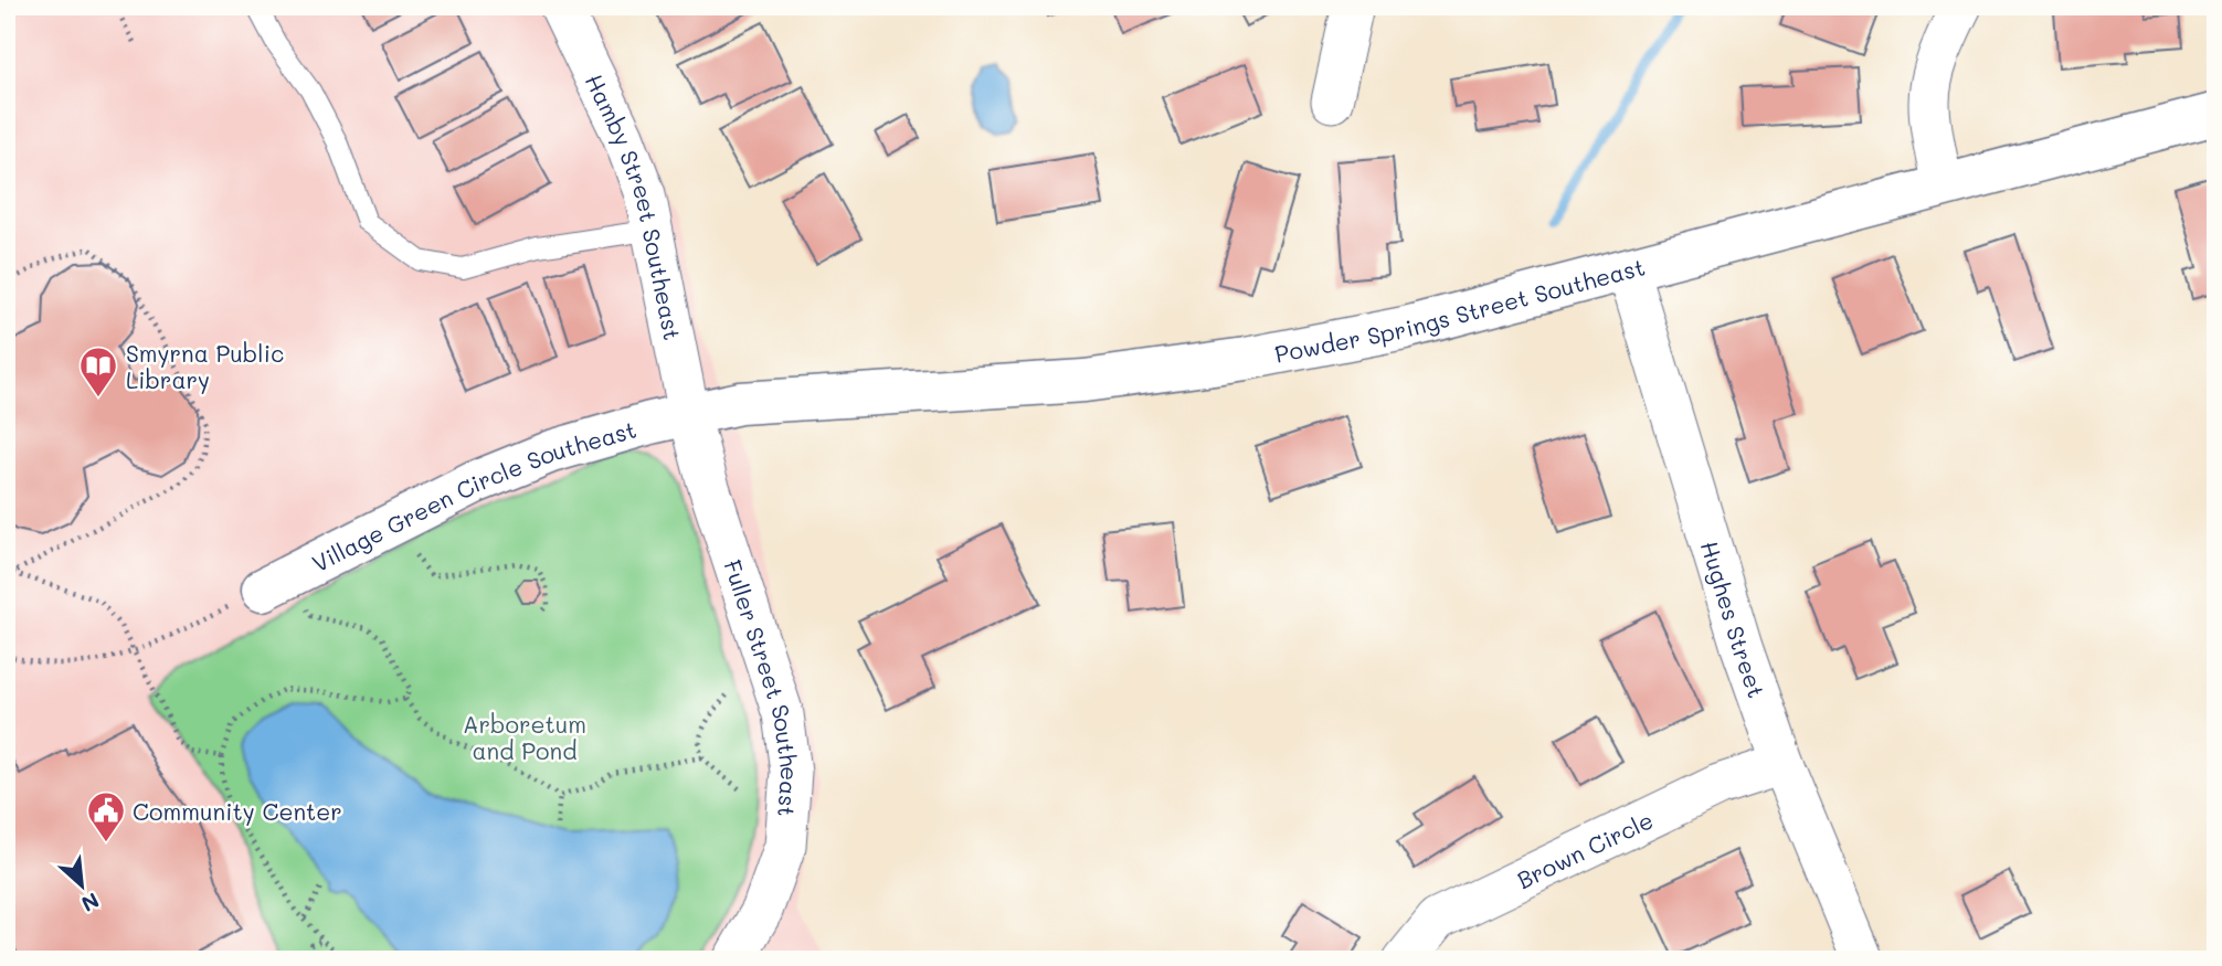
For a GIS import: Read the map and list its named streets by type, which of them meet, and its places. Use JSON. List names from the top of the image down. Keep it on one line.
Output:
{"streets":{"street":["Hamby Street Southeast","Powder Springs Street Southeast","Village Green Circle Southeast","Hughes Street","Fuller Street Southeast","Brown Circle"]},"crossings":[["Hamby Street Southeast","Powder Springs Street Southeast"],["Hamby Street Southeast","Village Green Circle Southeast"],["Hamby Street Southeast","Fuller Street Southeast"],["Powder Springs Street Southeast","Village Green Circle Southeast"],["Powder Springs Street Southeast","Hughes Street"],["Powder Springs Street Southeast","Fuller Street Southeast"],["Village Green Circle Southeast","Fuller Street Southeast"],["Hughes Street","Brown Circle"]],"parks":["Arboretum and Pond"],"places":{"library":["Smyrna Public Library"],"public building":["Community Center"]},"north":"bottom right"}
